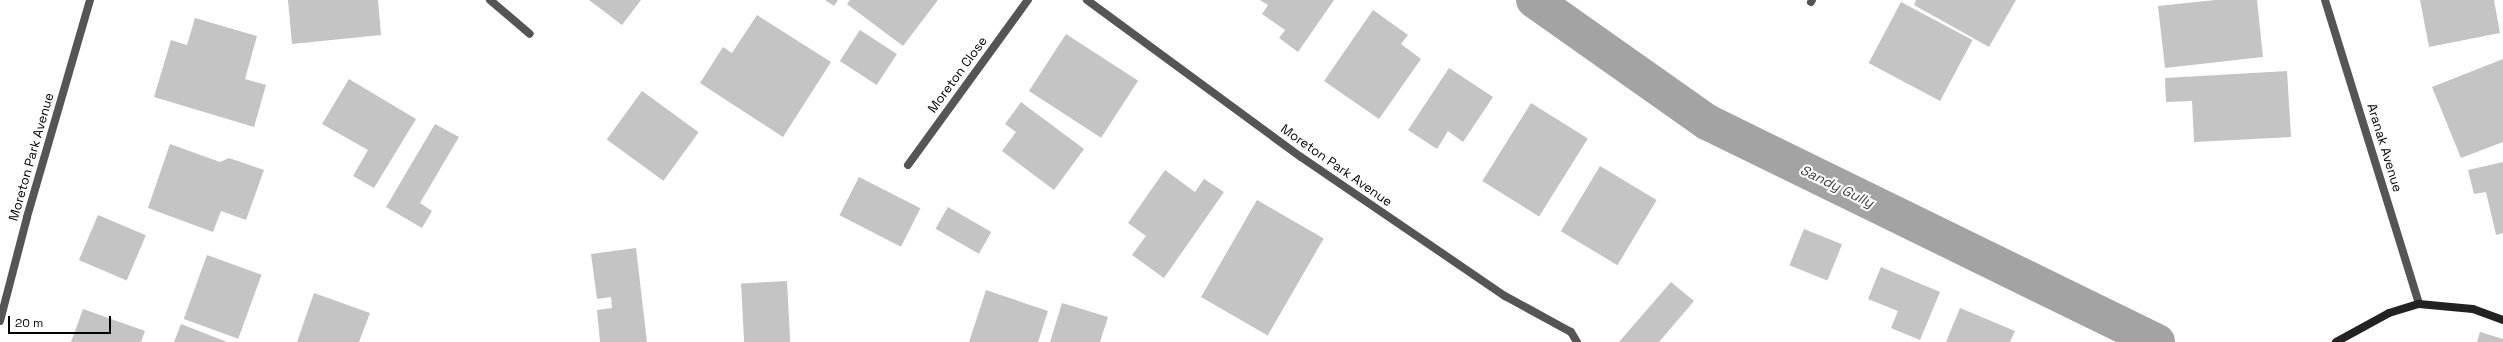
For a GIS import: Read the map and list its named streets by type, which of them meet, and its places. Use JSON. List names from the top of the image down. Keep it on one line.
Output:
{"streets":{"street":["Moreton Close","Aranak Avenue","Moreton Park Avenue"]},"water":["Sandy Gully"],"scale_bar":"20 m"}
